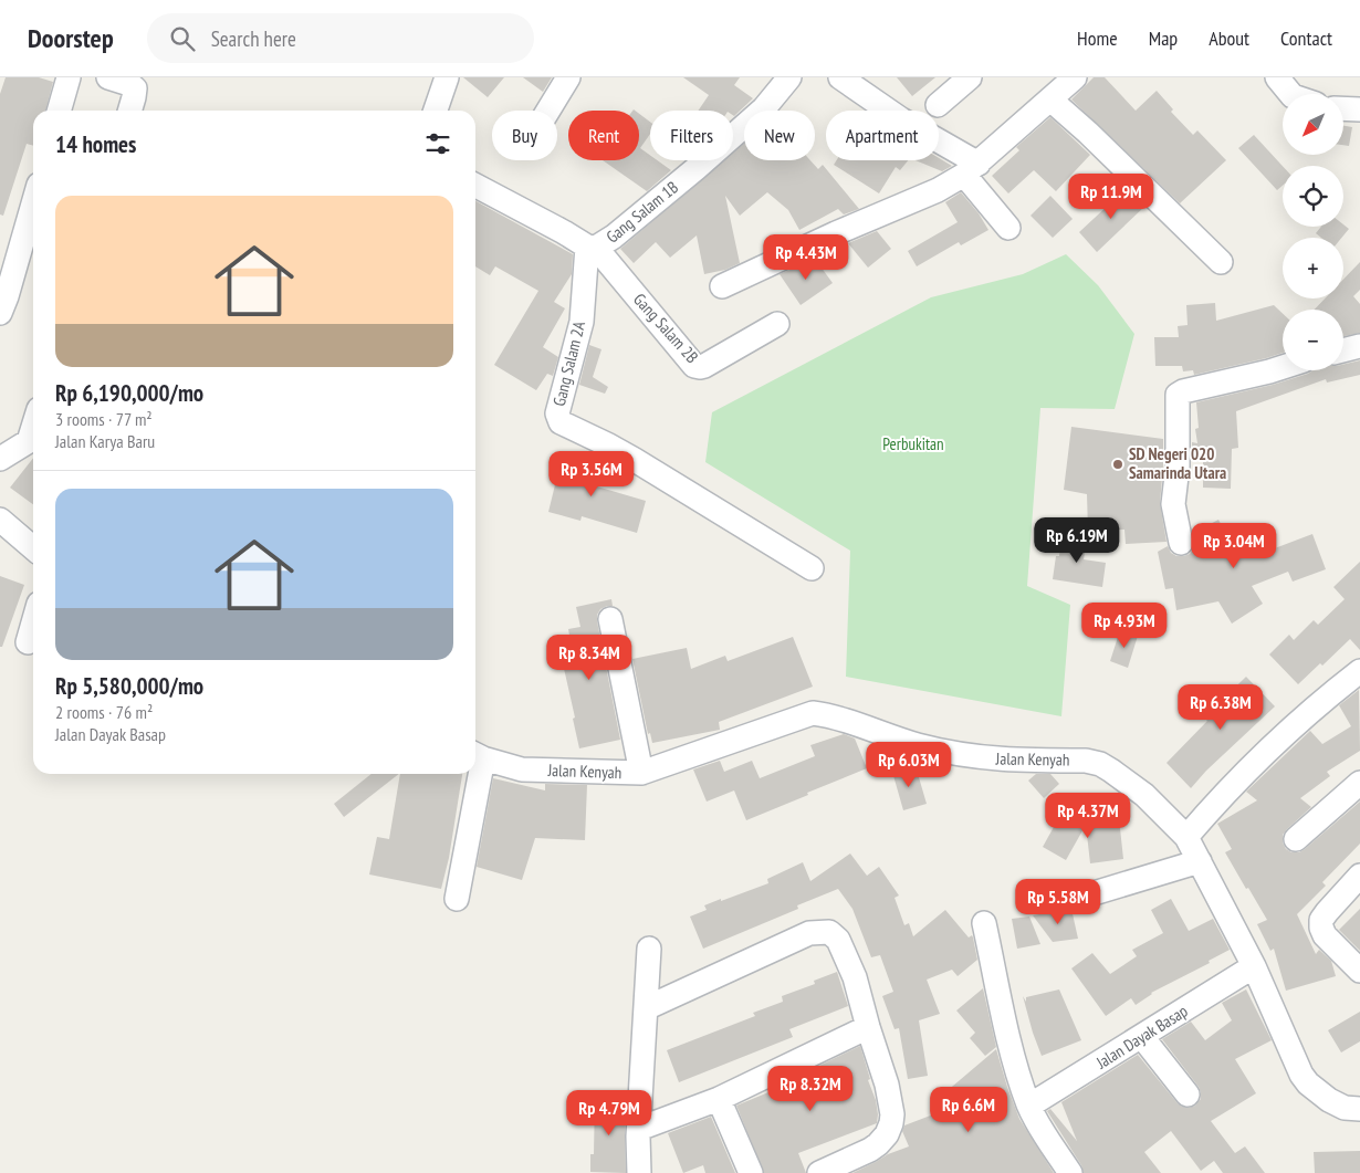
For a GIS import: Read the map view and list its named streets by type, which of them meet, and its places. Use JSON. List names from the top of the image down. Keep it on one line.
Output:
{"streets":{"street":["Gang Salam 1B","Gang Salam 2B","Gang Salam 2A","Jalan Kenyah","Jalan Dayak Basap"]},"crossings":[["Gang Salam 1B","Gang Salam 2B"],["Gang Salam 1B","Gang Salam 2A"],["Gang Salam 2B","Gang Salam 2A"],["Jalan Kenyah","Jalan Dayak Basap"]],"parks":["Perbukitan"],"places":["SD Negeri 020 Samarinda Utara"],"north":"bottom left","page":{"header":"Doorstep","search":"Search here","nav":["Home","Map","About","Contact"],"map_buttons":["+","−"],"chip":["Buy","Rent","Filters","New","Apartment"],"heading":"14 homes","price":["Rp 11.9M","Rp 4.43M","Rp 3.56M","Rp 6.19M","Rp 3.04M","Rp 4.93M","Rp 8.34M","Rp 6.38M","Rp 6.03M","Rp 4.37M","Rp 5.58M","Rp 8.32M","Rp 6.6M","Rp 4.79M"],"list":[{"name":"Rp 6,190,000/mo","note":"3 rooms · 77 m² · Jalan Karya Baru"},{"name":"Rp 5,580,000/mo","note":"2 rooms · 76 m² · Jalan Dayak Basap"}]}}
